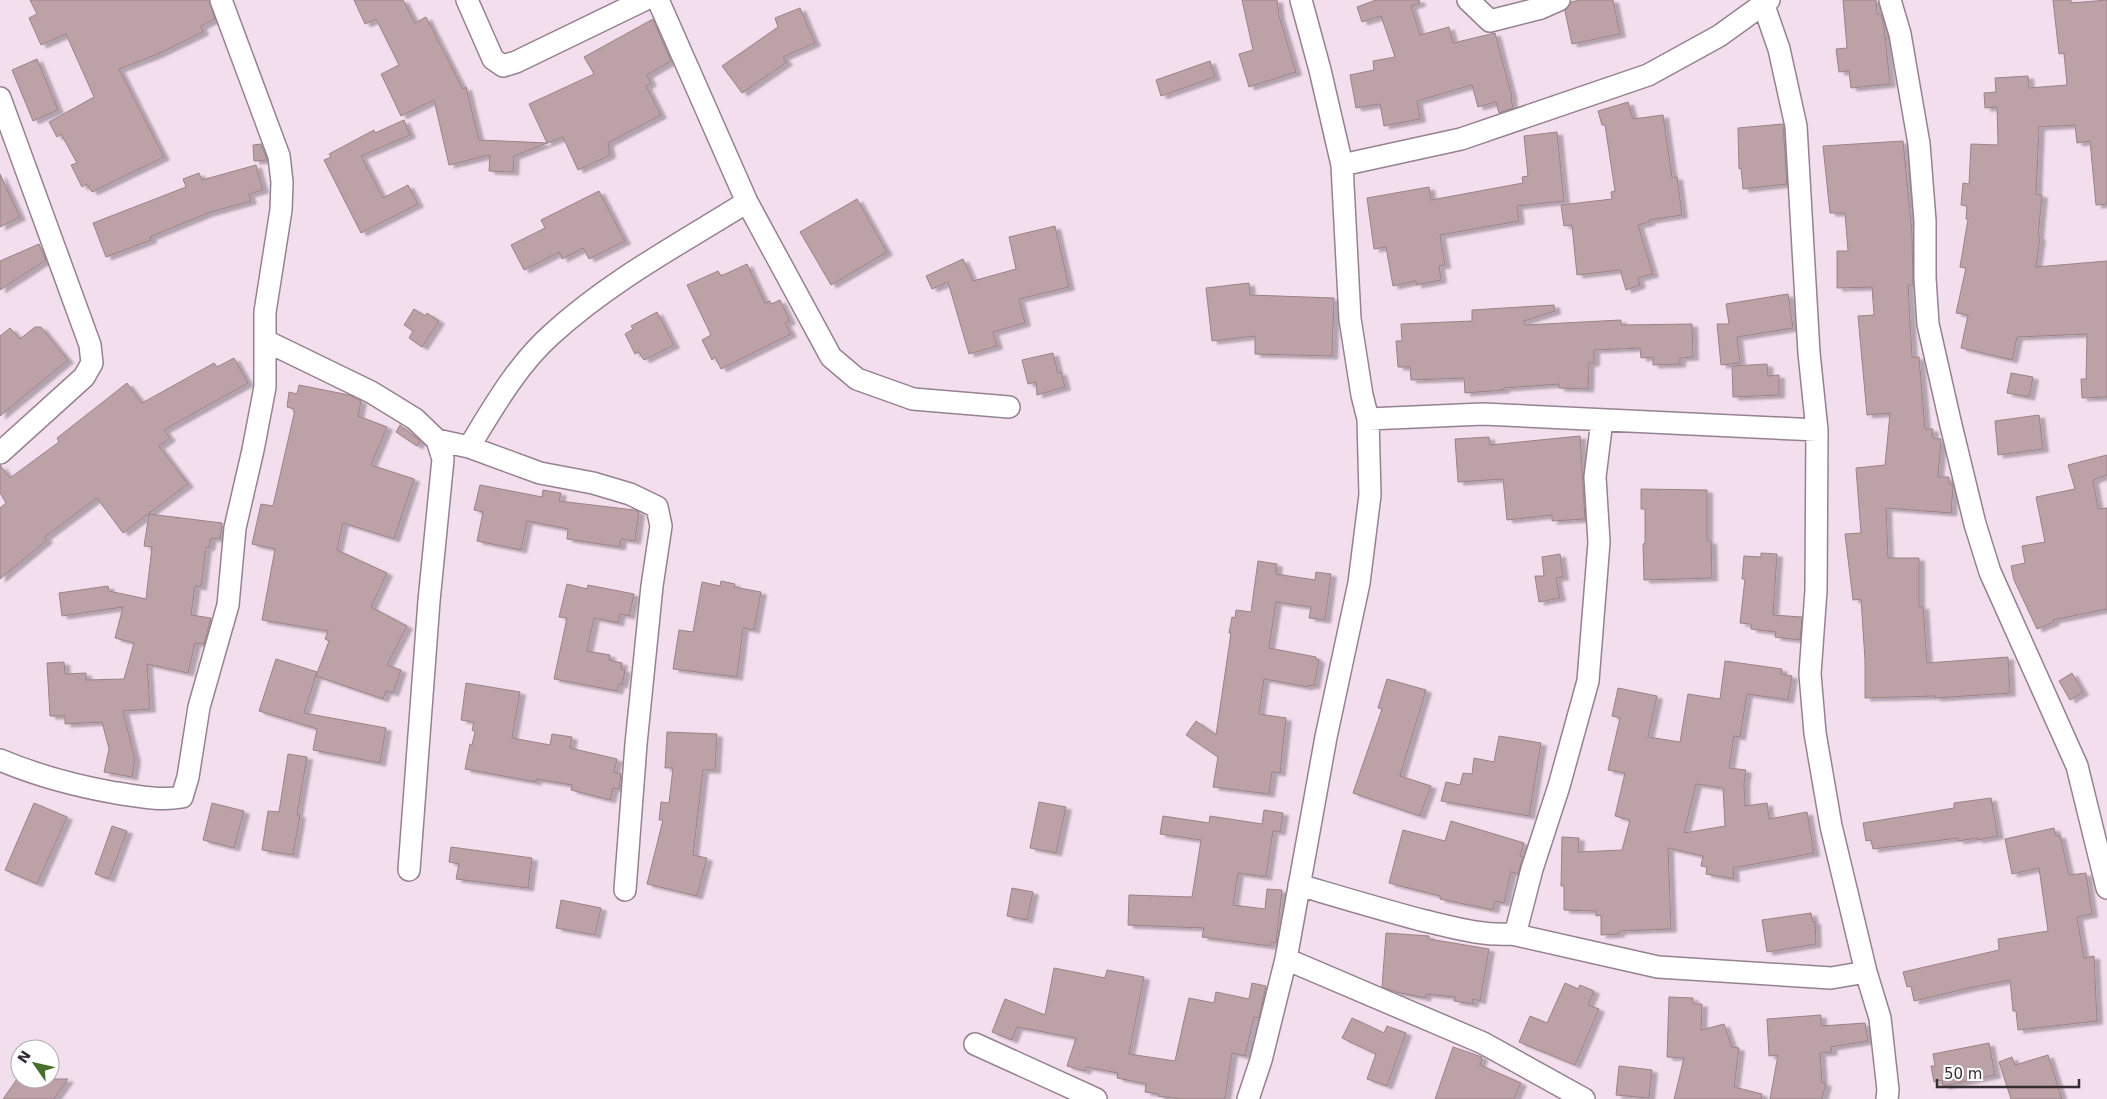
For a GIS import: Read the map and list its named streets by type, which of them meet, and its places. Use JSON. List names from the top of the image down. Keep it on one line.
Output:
{"scale_bar":"50 m","north":"top left"}
